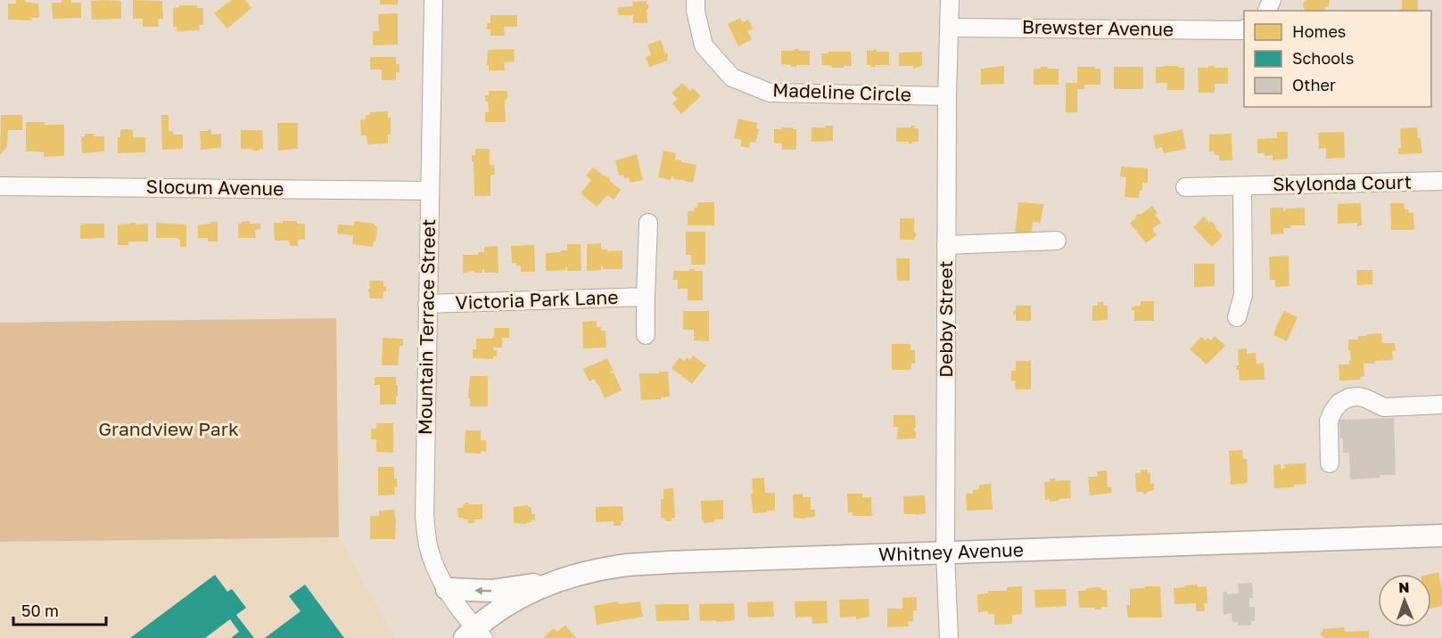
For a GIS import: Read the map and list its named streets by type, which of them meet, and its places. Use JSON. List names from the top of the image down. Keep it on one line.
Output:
{"streets":{"main road":["Whitney Avenue"],"street":["Brewster Avenue","Madeline Circle","Skylonda Court","Slocum Avenue","Victoria Park Lane","Debby Street","Mountain Terrace Street"]},"crossings":[["Brewster Avenue","Debby Street"],["Madeline Circle","Debby Street"],["Slocum Avenue","Mountain Terrace Street"],["Victoria Park Lane","Mountain Terrace Street"],["Debby Street","Whitney Avenue"],["Mountain Terrace Street","Whitney Avenue"]],"parks":["Grandview Park"],"legend":["Homes","Schools","Other"],"scale_bar":"50 m","north":"top"}
